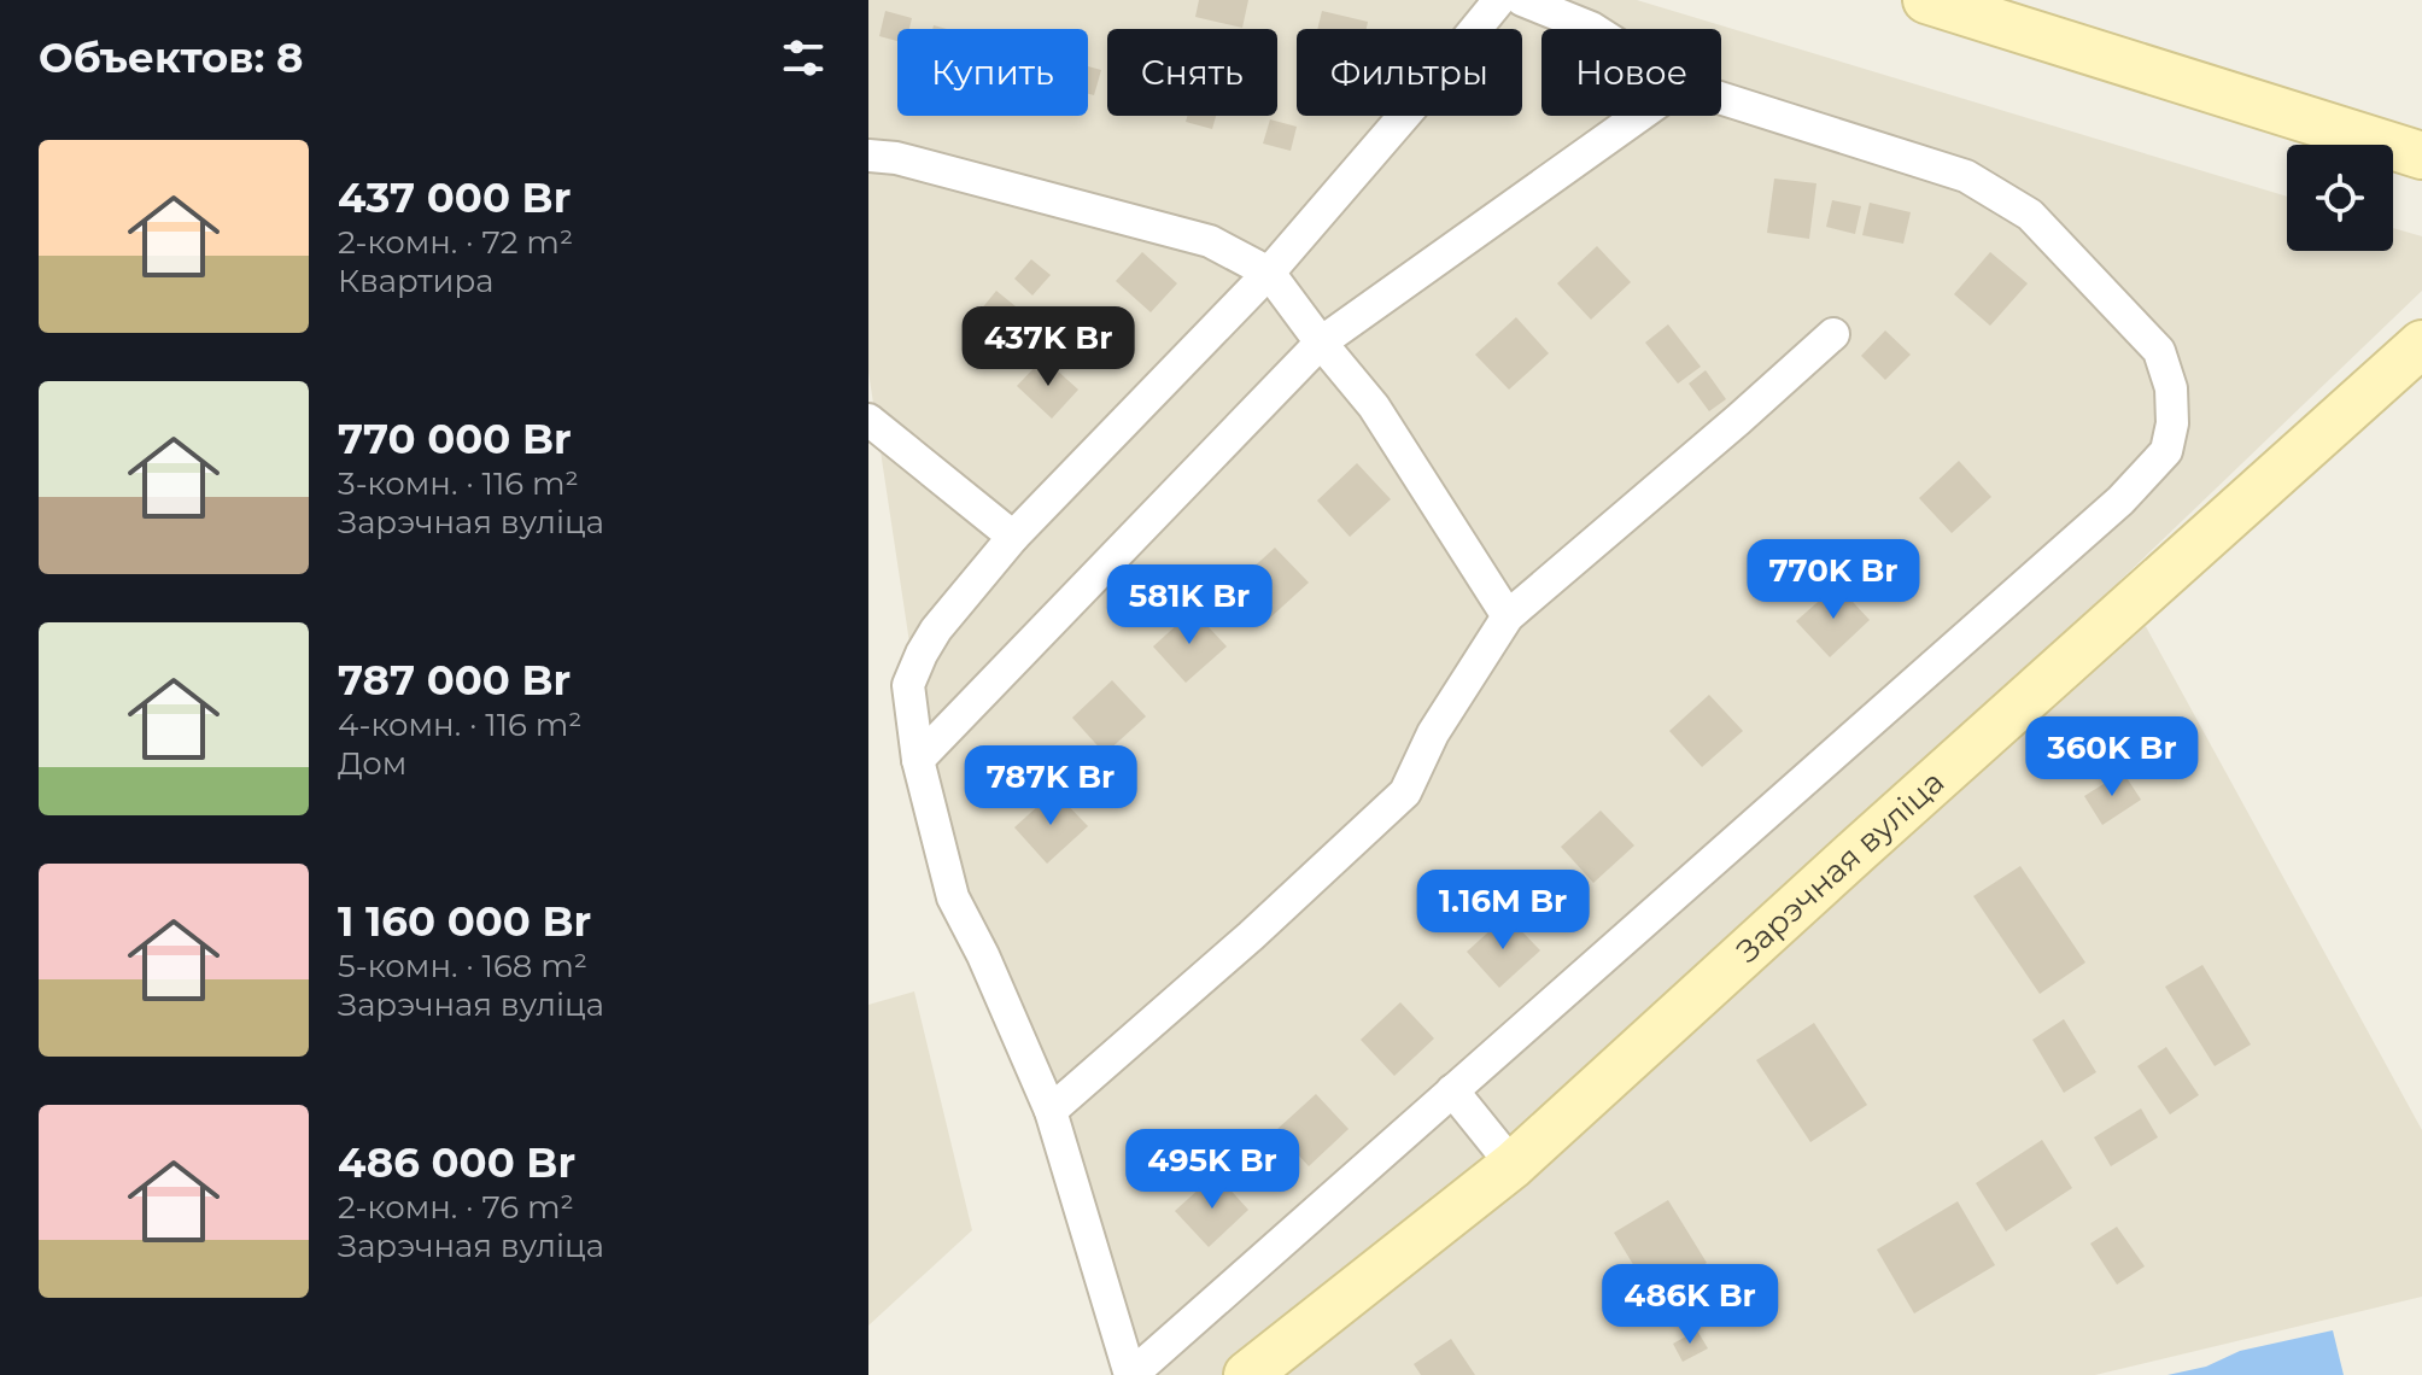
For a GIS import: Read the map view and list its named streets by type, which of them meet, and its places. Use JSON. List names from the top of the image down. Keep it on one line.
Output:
{"streets":{"street":["Зарэчная вуліца"]},"page":{"heading":"Объектов: 8","chip":["Купить","Снять","Фильтры","Новое"],"list":[{"name":"437 000 Br","note":"2-комн. · 72 m² · Квартира"},{"name":"770 000 Br","note":"3-комн. · 116 m² · Зарэчная вуліца"},{"name":"787 000 Br","note":"4-комн. · 116 m² · Дом"},{"name":"1 160 000 Br","note":"5-комн. · 168 m² · Зарэчная вуліца"},{"name":"486 000 Br","note":"2-комн. · 76 m² · Зарэчная вуліца"}],"price":["437K Br","770K Br","581K Br","360K Br","787K Br","1.16M Br","495K Br","486K Br"]}}
